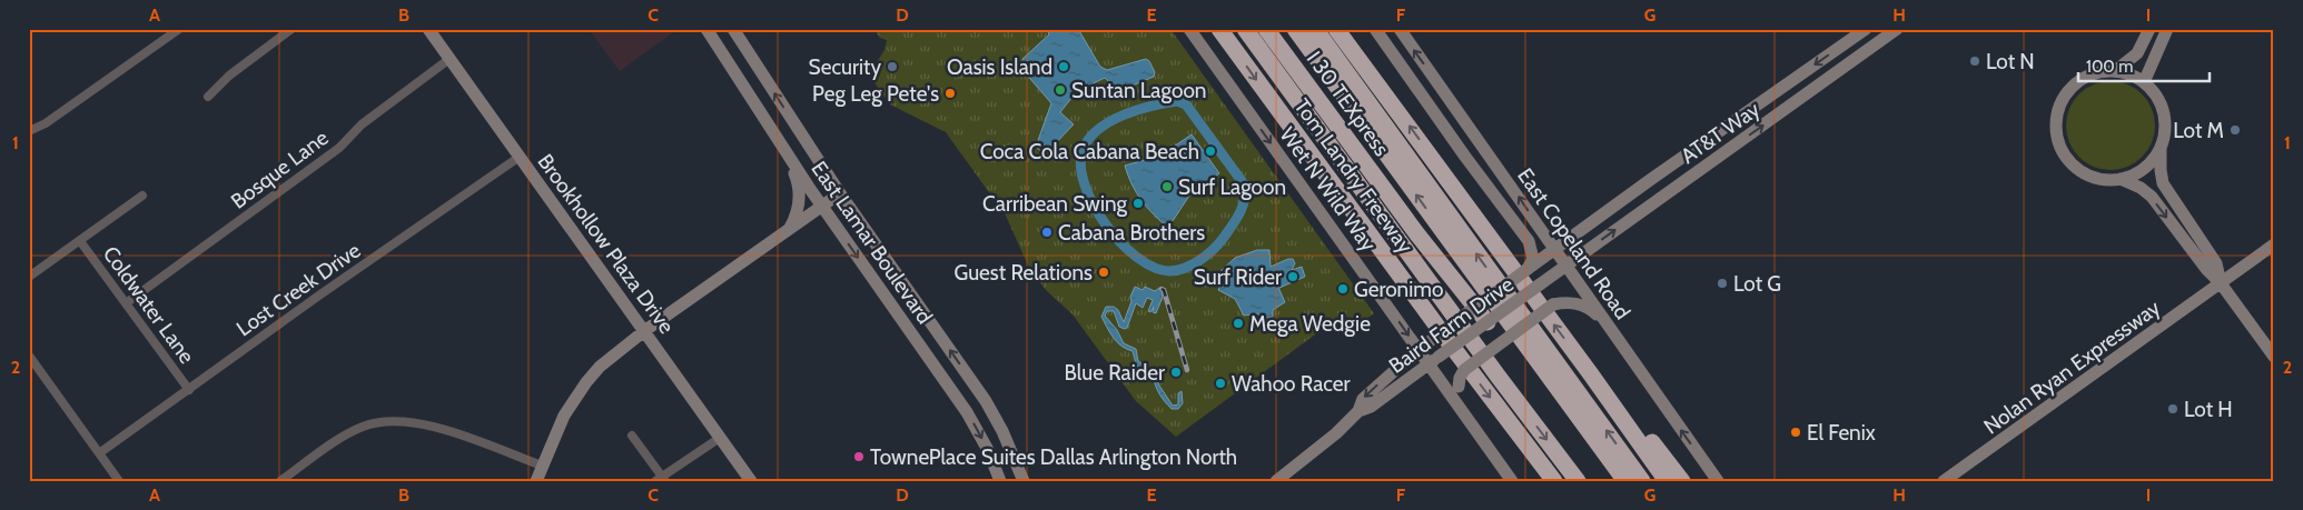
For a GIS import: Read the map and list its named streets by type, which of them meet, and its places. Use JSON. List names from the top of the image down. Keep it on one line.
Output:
{"streets":{"highway":["I 30 TEXpress","Tom Landry Freeway"],"main road":["AT&T Way","Wet N Wild Way","East Lamar Boulevard","Brookhollow Plaza Drive","East Copeland Road","Baird Farm Drive","Nolan Ryan Expressway"],"street":["Bosque Lane","Lost Creek Drive","Coldwater Lane"]},"crossings":[["AT&T Way","East Copeland Road"],["AT&T Way","Baird Farm Drive"],["Bosque Lane","Brookhollow Plaza Drive"],["Bosque Lane","Coldwater Lane"],["Wet N Wild Way","Baird Farm Drive"],["Brookhollow Plaza Drive","Lost Creek Drive"],["East Copeland Road","Baird Farm Drive"],["Lost Creek Drive","Coldwater Lane"]],"one_way":["Wet N Wild Way"],"places":["Lot N","Security","Oasis Island","Suntan Lagoon","Peg Leg Pete's","Lot M","Coca Cola Cabana Beach","Surf Lagoon","Carribean Swing","Cabana Brothers","Guest Relations","Surf Rider","Lot G","Geronimo","Mega Wedgie","Blue Raider","Wahoo Racer","Lot H","El Fenix","TownePlace Suites Dallas Arlington North"],"scale_bar":"100 m","grid":{"columns":["A","B","C","D","E","F","G","H","I"],"rows":["1","2"]}}
